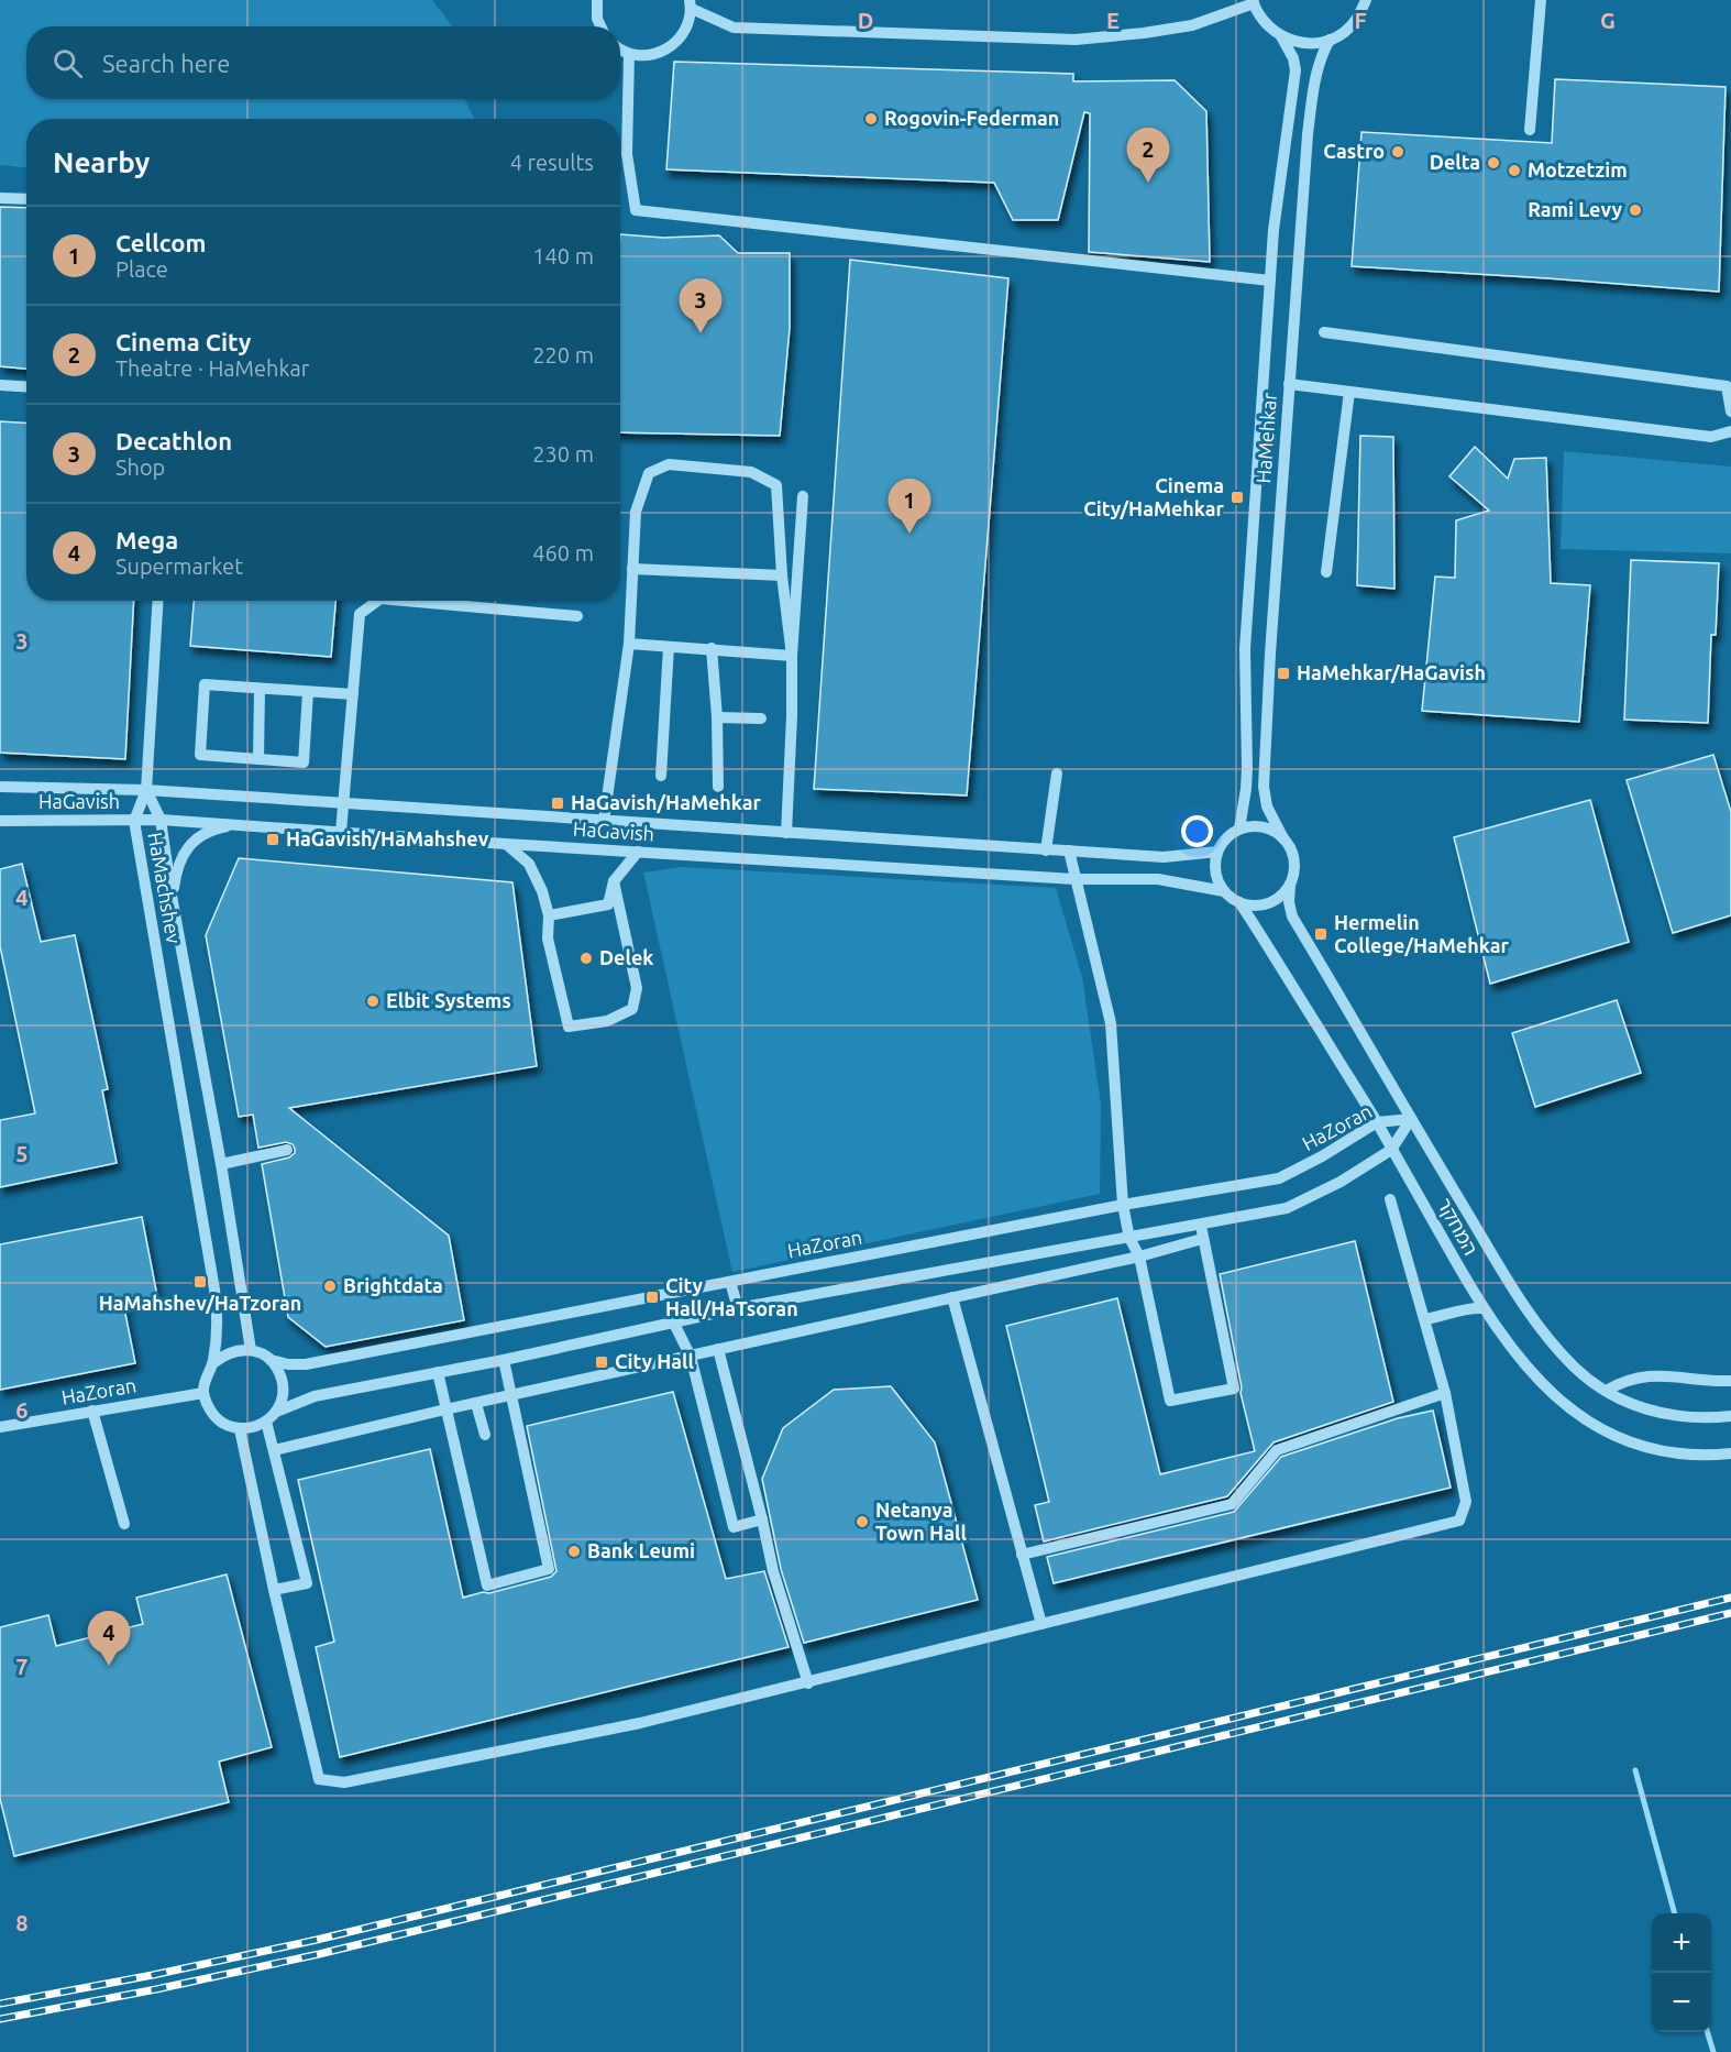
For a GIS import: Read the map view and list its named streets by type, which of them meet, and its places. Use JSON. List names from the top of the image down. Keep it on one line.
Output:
{"streets":{"street":["HaMehkar","HaGavish","HaMachshev","HaZoran","המחקר"]},"crossings":[["HaMehkar","HaGavish"],["HaMehkar","המחקר"],["HaGavish","HaMachshev"],["HaGavish","המחקר"],["HaMachshev","HaZoran"],["HaZoran","המחקר"]],"places":{"other":["Rogovin-Federman","Castro","Delta","Motzetzim","Rami Levy","Delek","Elbit Systems","Brightdata","Netanya Town Hall","Bank Leumi"],"transit":["Cinema City/HaMehkar","HaMehkar/HaGavish","HaGavish/HaMehkar","HaGavish/HaMahshev","Hermelin College/HaMehkar","HaMahshev/HaTzoran","City Hall/HaTsoran","City Hall"]},"page":{"search":"Search here","heading":["Nearby","4 results"],"pins":["2","3","1","4"],"list":[{"mark":"1","name":"Cellcom","note":"Place","value":"140 m"},{"mark":"2","name":"Cinema City","note":"Theatre · HaMehkar","value":"220 m"},{"mark":"3","name":"Decathlon","note":"Shop","value":"230 m"},{"mark":"4","name":"Mega","note":"Supermarket","value":"460 m"}],"map_buttons":["+","−"]},"grid":{"columns":["D","E","F","G"],"rows":["3","4","5","6","7","8"]}}
